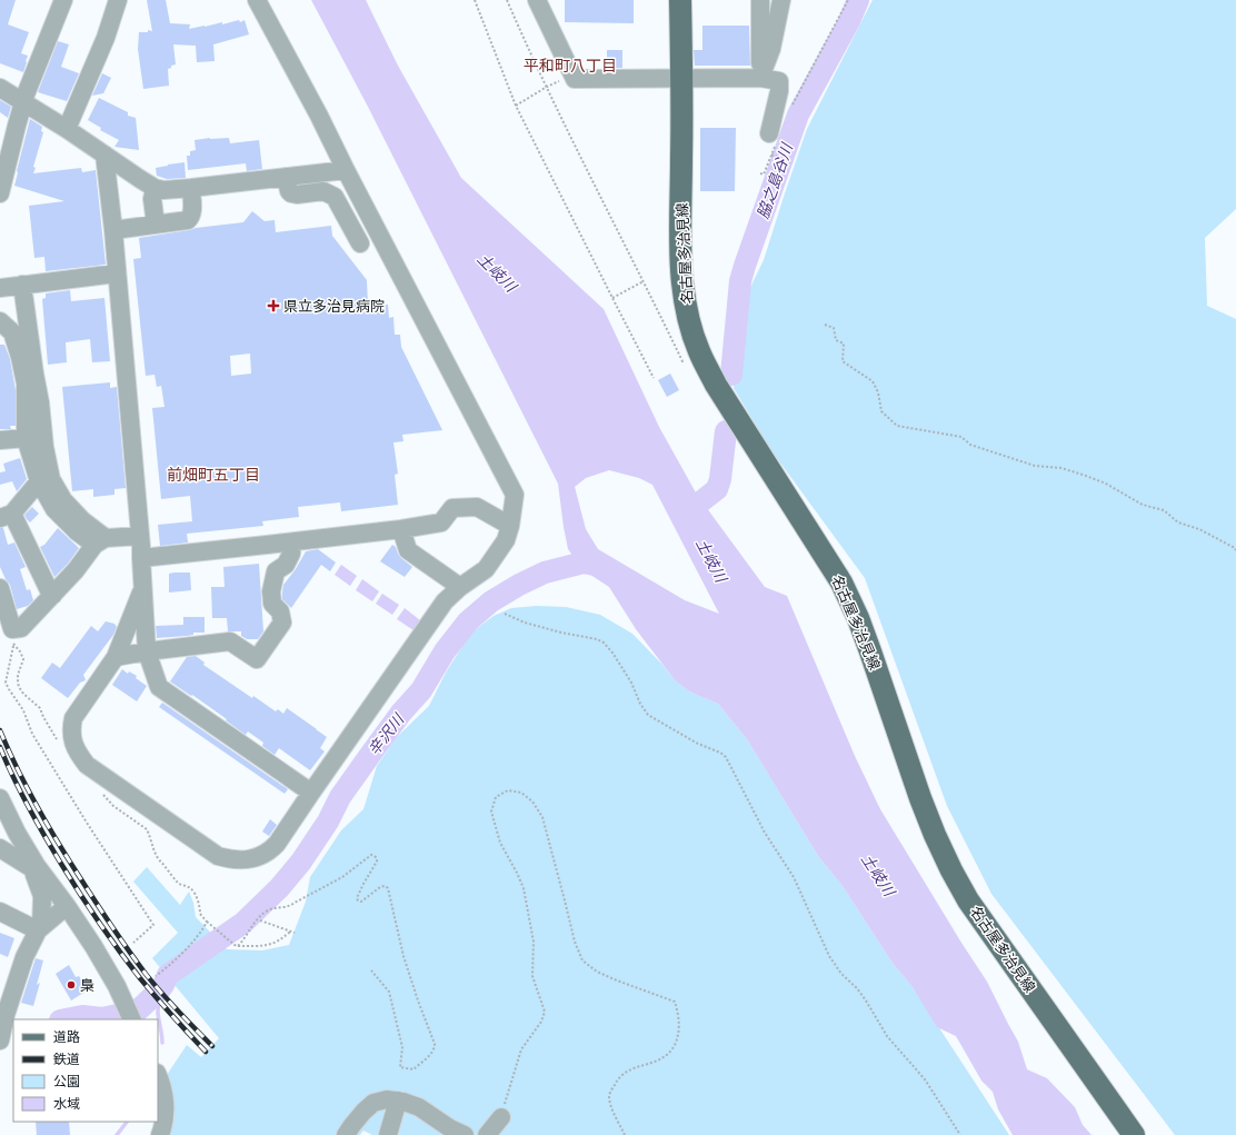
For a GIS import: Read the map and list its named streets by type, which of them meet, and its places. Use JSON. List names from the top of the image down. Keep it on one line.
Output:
{"streets":{"main road":["名古屋多治見線"]},"districts":["平和町八丁目","前畑町五丁目"],"water":["脇之島谷川","土岐川","辛沢川"],"places":{"health":["県立多治見病院"],"other":["梟"]},"legend":["道路","鉄道","公園","水域"]}
